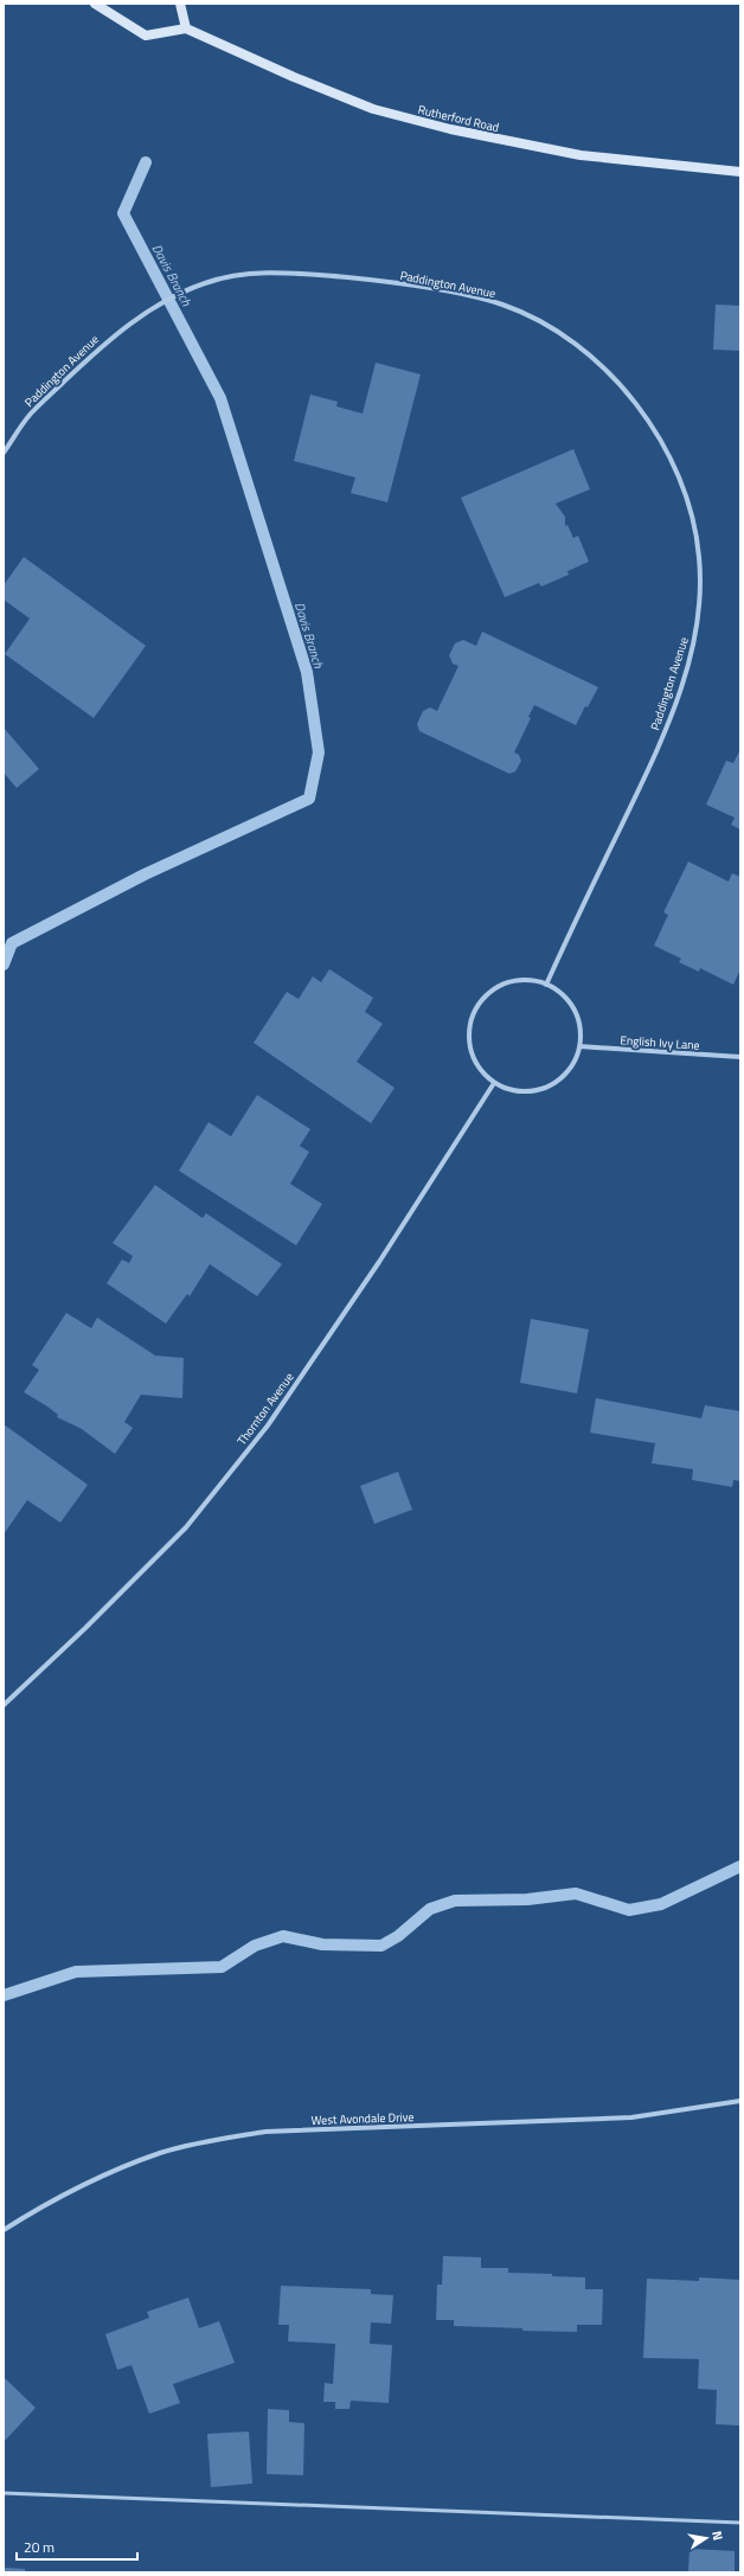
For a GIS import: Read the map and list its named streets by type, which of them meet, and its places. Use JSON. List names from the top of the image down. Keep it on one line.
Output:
{"streets":{"street":["Rutherford Road","Paddington Avenue","English Ivy Lane","Thornton Avenue","West Avondale Drive"]},"crossings":[["Paddington Avenue","English Ivy Lane"],["Paddington Avenue","Thornton Avenue"],["English Ivy Lane","Thornton Avenue"]],"water":["Davis Branch"],"scale_bar":"20 m","north":"right"}
